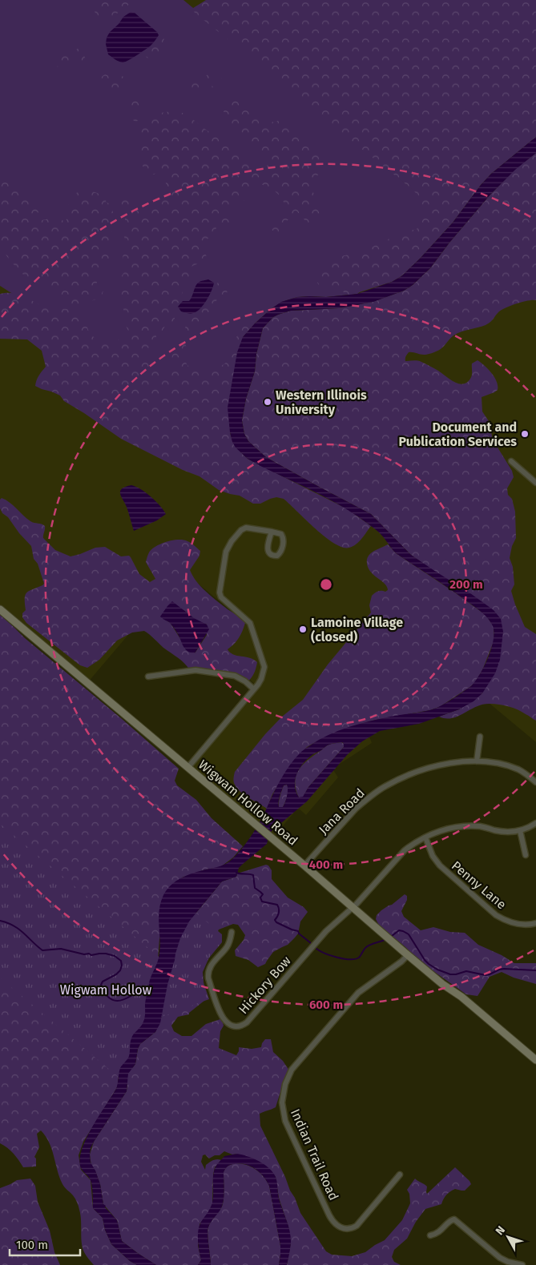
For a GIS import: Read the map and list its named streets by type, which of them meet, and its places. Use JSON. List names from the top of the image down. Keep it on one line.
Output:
{"streets":{"street":["Wigwam Hollow Road","Jana Road","Penny Lane","Hickory Bow","Indian Trail Road"]},"crossings":[["Wigwam Hollow Road","Jana Road"],["Wigwam Hollow Road","Hickory Bow"],["Wigwam Hollow Road","Indian Trail Road"]],"parks":["Wigwam Hollow"],"places":["Western Illinois University","Document and Publication Services","Lamoine Village (closed)"],"scale_bar":"100 m","north":"top left","rings":["200 m","400 m","600 m"]}
